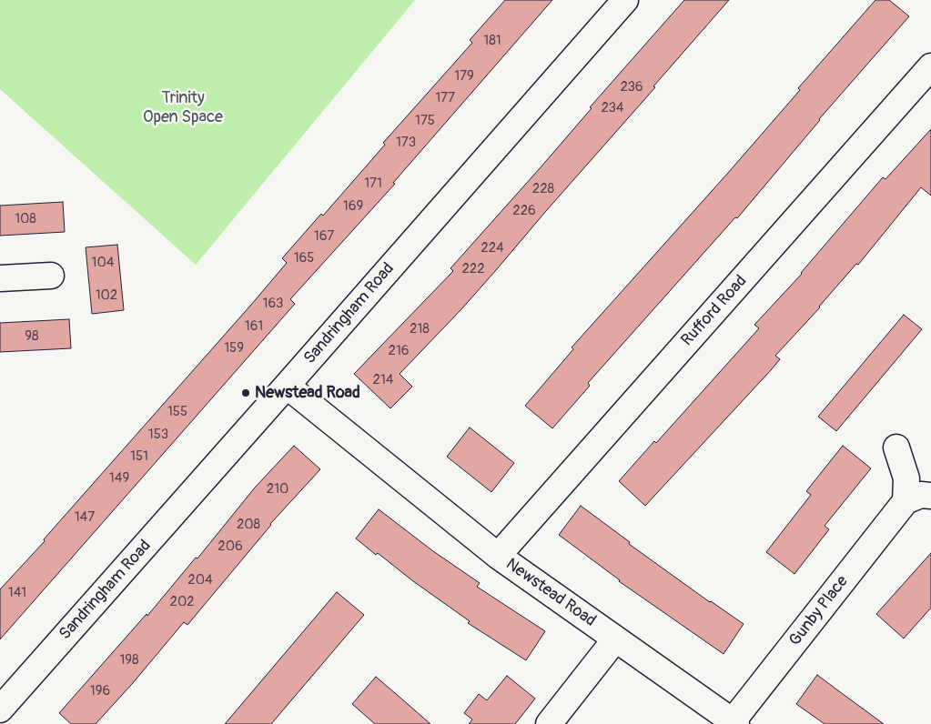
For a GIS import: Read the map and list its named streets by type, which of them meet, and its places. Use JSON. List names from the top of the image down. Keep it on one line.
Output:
{"streets":{"street":["Rufford Road","Sandringham Road","Newstead Road","Gunby Place"]},"crossings":[["Rufford Road","Newstead Road"],["Sandringham Road","Newstead Road"],["Newstead Road","Gunby Place"]],"parks":["Trinity Open Space"],"places":["Newstead Road"],"house_numbers":["181","179","236","177","234","175","173","171","228","169","226","108","167","224","165","104","222","102","163","161","218","98","159","216","214","155","153","151","149","210","147","208","206","204","141","202","198","196"]}
